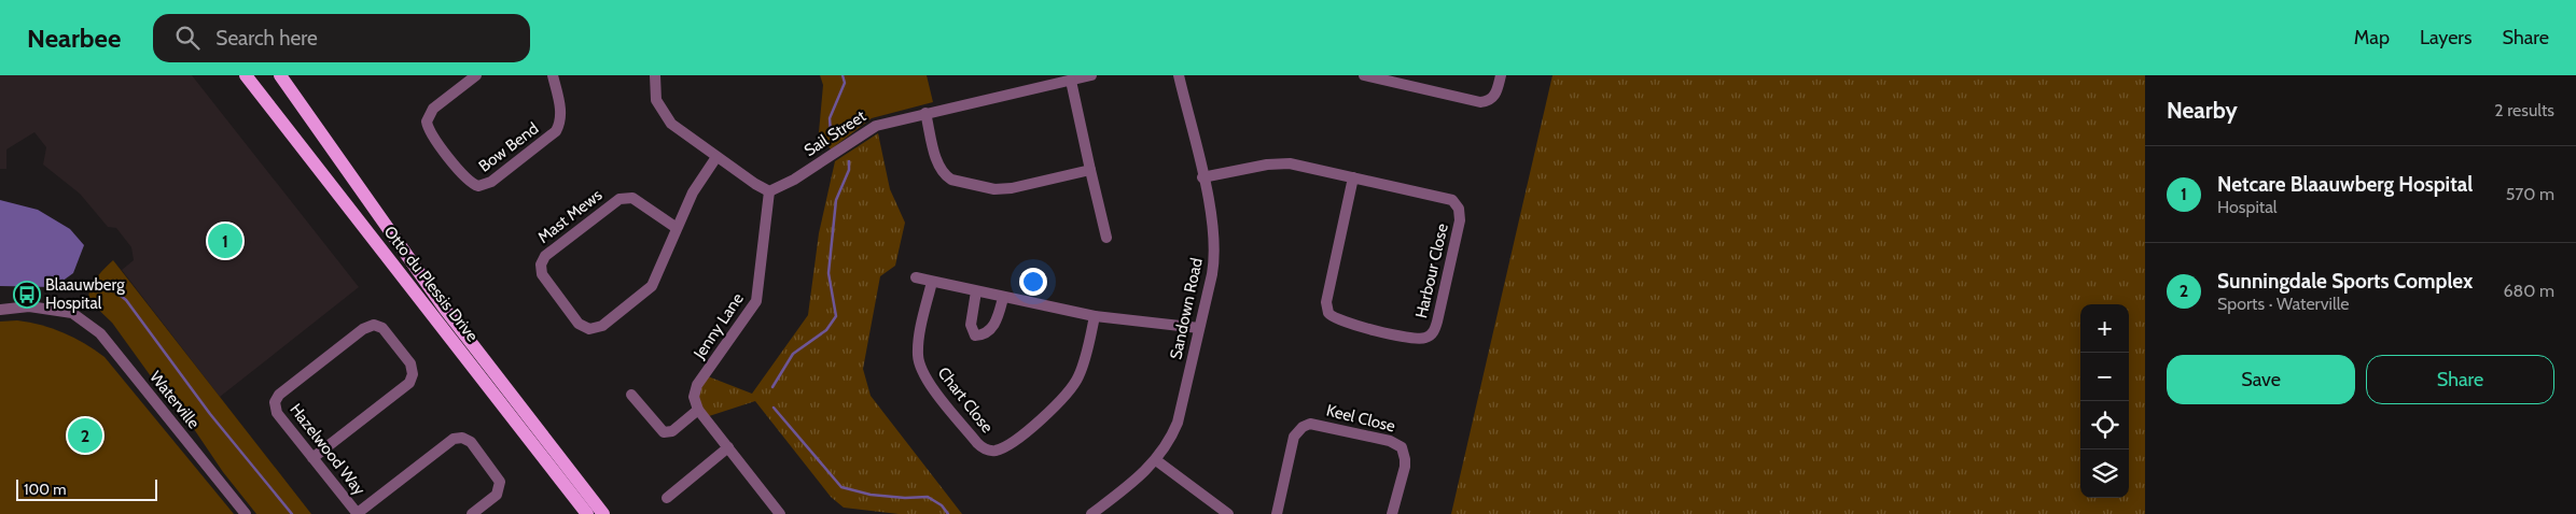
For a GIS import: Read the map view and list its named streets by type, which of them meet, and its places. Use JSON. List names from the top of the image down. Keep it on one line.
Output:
{"streets":{"main road":["Otto du Plessis Drive"],"street":["Sail Street","Bow Bend","Mast Mews","Harbour Close","Sandown Road","Jenny Lane","Waterville","Chart Close","Keel Close","Hazelwood Way"]},"crossings":[["Sail Street","Jenny Lane"],["Harbour Close","Sandown Road"]],"places":{"bus stop":["Blaauwberg Hospital"]},"scale_bar":"100 m","page":{"header":"Nearbee","search":"Search here","nav":["Map","Layers","Share"],"heading":["Nearby","2 results"],"list":[{"mark":"1","name":"Netcare Blaauwberg Hospital","note":"Hospital","value":"570 m"},{"mark":"2","name":"Sunningdale Sports Complex","note":"Sports · Waterville","value":"680 m"}],"pins":["1","2"],"map_buttons":["+","−"],"buttons":["Save","Share"],"scale":"100 m"}}
